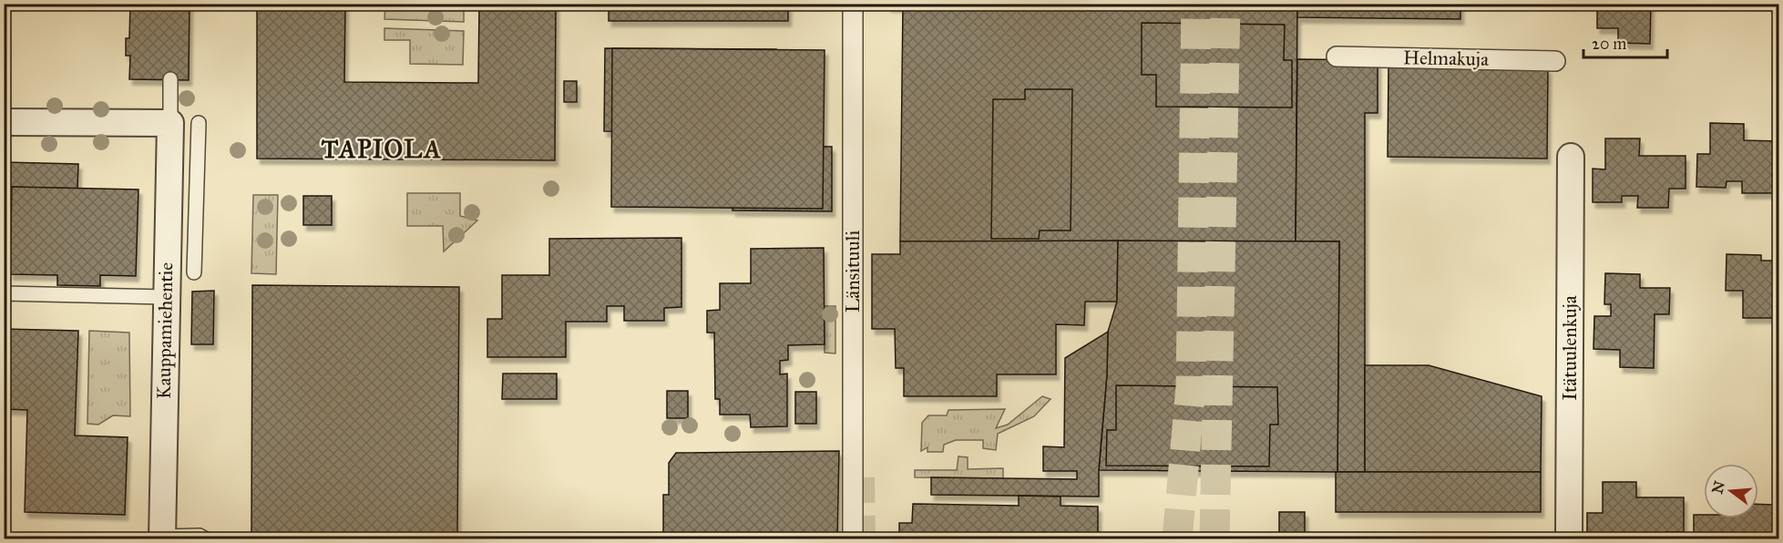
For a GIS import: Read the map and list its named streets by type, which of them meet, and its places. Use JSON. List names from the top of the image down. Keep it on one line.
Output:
{"streets":{"street":["Helmakuja","Länsituuli","Kauppamiehentie","Itätuulenkuja"]},"districts":["TAPIOLA"],"scale_bar":"20 m","north":"left"}
